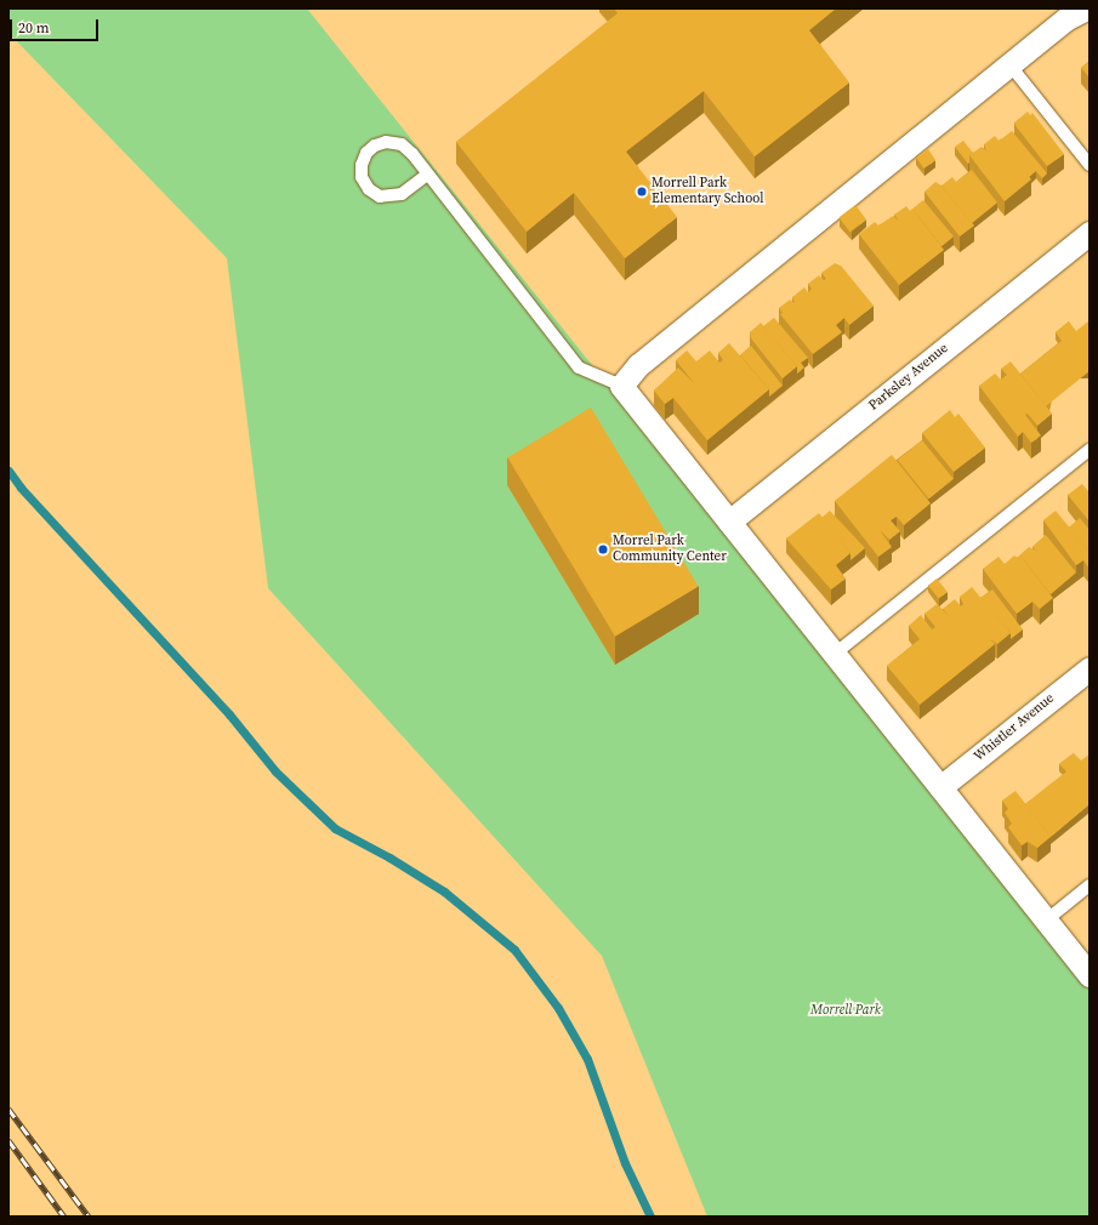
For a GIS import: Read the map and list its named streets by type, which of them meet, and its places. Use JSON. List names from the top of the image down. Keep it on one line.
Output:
{"streets":{"street":["Parksley Avenue","Whistler Avenue"]},"parks":["Morrell Park"],"places":["Morrell Park Elementary School","Morrel Park Community Center"],"scale_bar":"20 m"}
